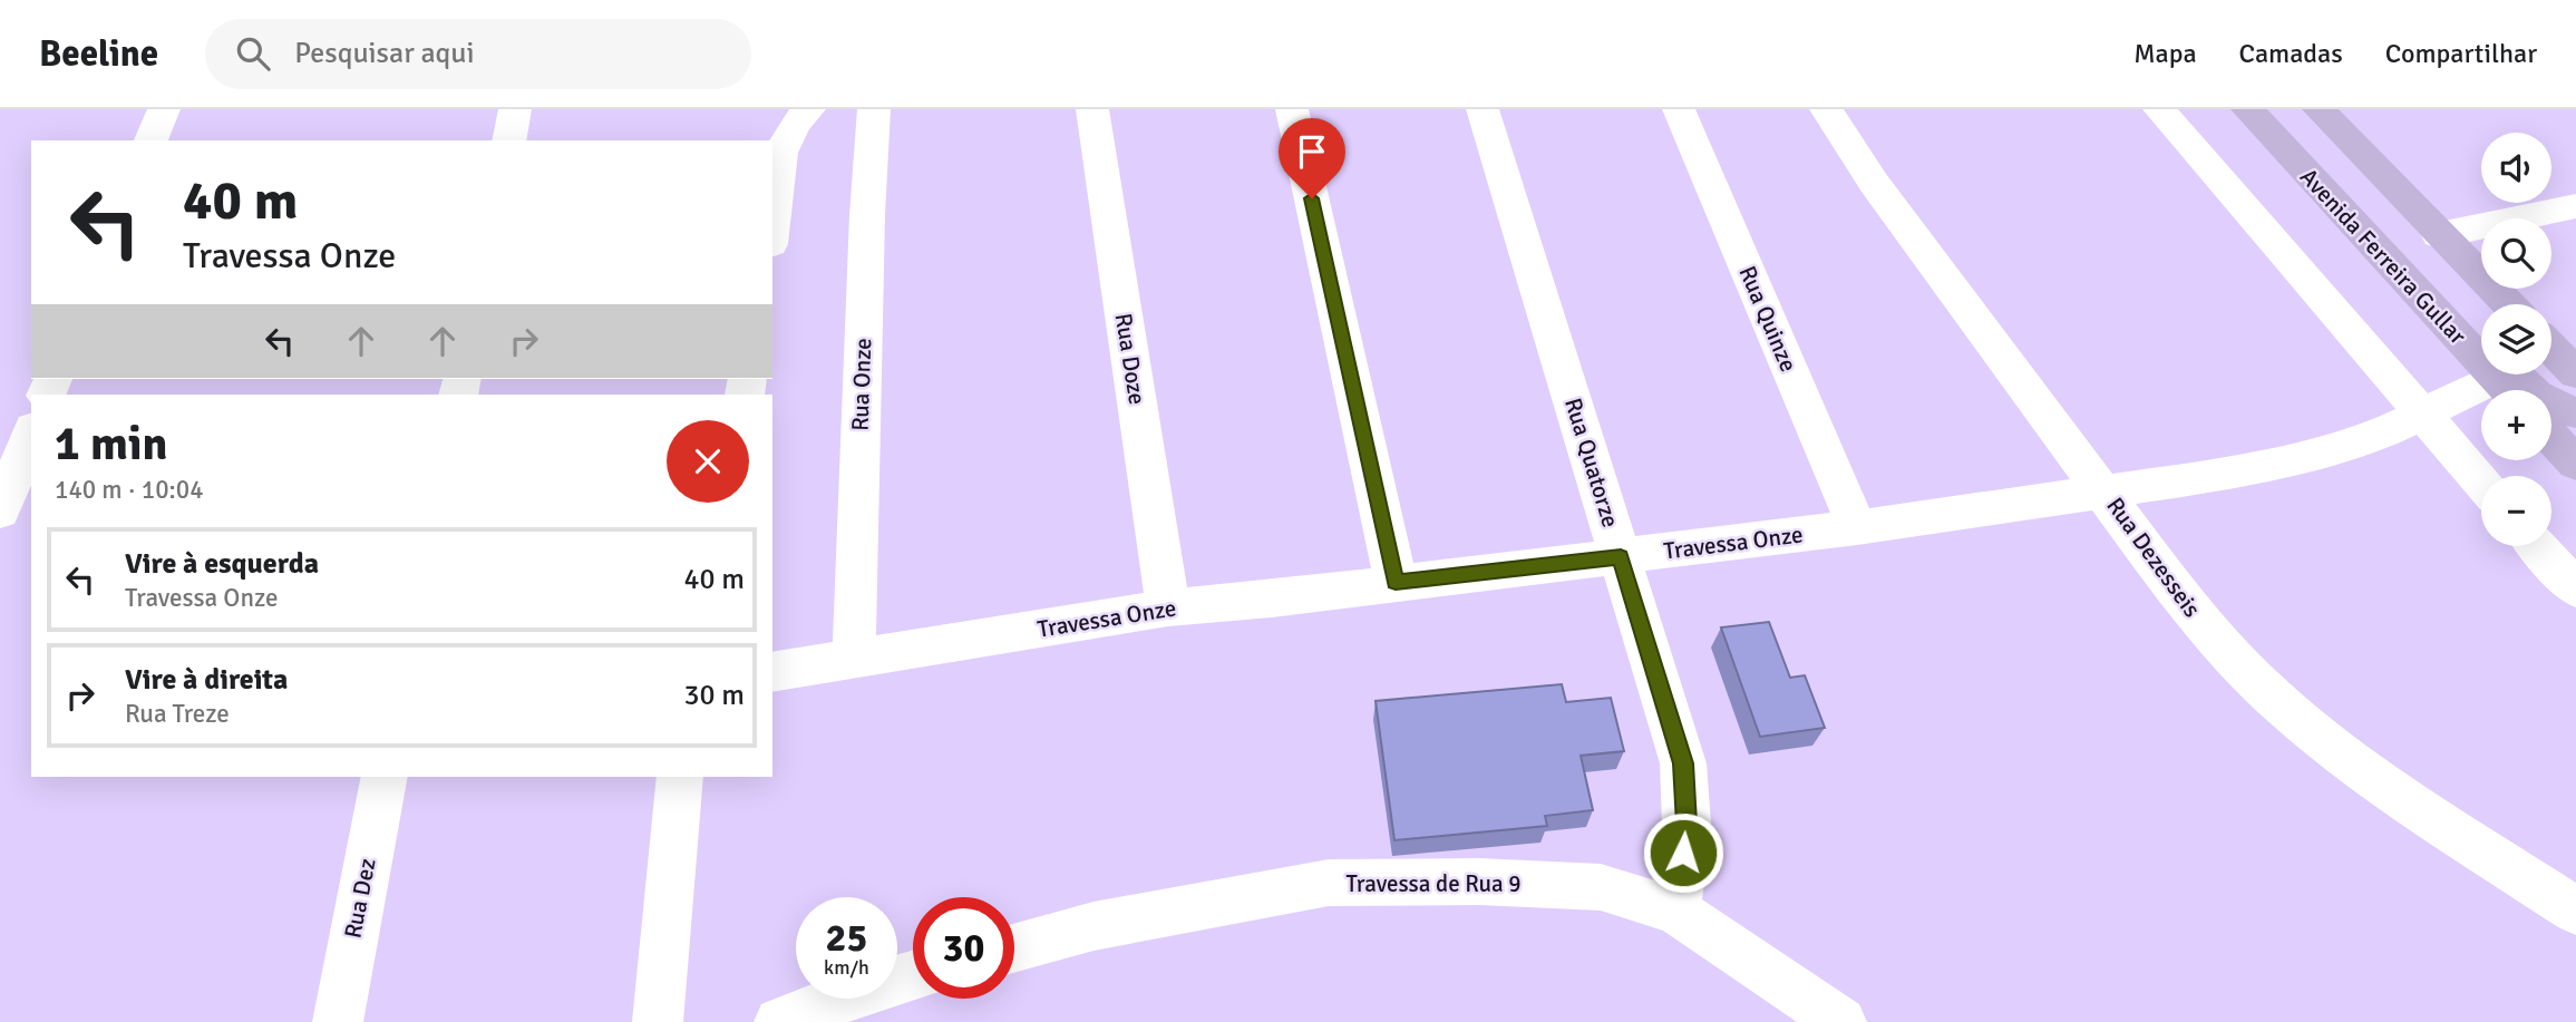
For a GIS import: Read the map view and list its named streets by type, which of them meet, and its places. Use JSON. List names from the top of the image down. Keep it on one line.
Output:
{"streets":{"main road":["Avenida Ferreira Gullar"],"street":["Rua Quinze","Rua Doze","Rua Onze","Rua Quatorze","Travessa Onze","Rua Dezesseis","Travessa de Rua 9","Rua Dez"]},"crossings":[["Avenida Ferreira Gullar","Travessa Onze"],["Rua Quinze","Travessa Onze"],["Rua Doze","Travessa Onze"],["Rua Onze","Travessa Onze"],["Rua Quatorze","Travessa Onze"],["Rua Quatorze","Travessa de Rua 9"],["Travessa Onze","Rua Dezesseis"]],"page":{"header":"Beeline","search":"Pesquisar aqui","nav":["Mapa","Camadas","Compartilhar"],"map_buttons":["+","−"],"turn":["40 m","Travessa Onze"],"heading":["1 min","140 m · 10:04"],"list":[{"name":"Vire à esquerda","note":"Travessa Onze","value":"40 m"},{"name":"Vire à direita","note":"Rua Treze","value":"30 m"}],"speed":"25 km/h","limit":"30"}}
